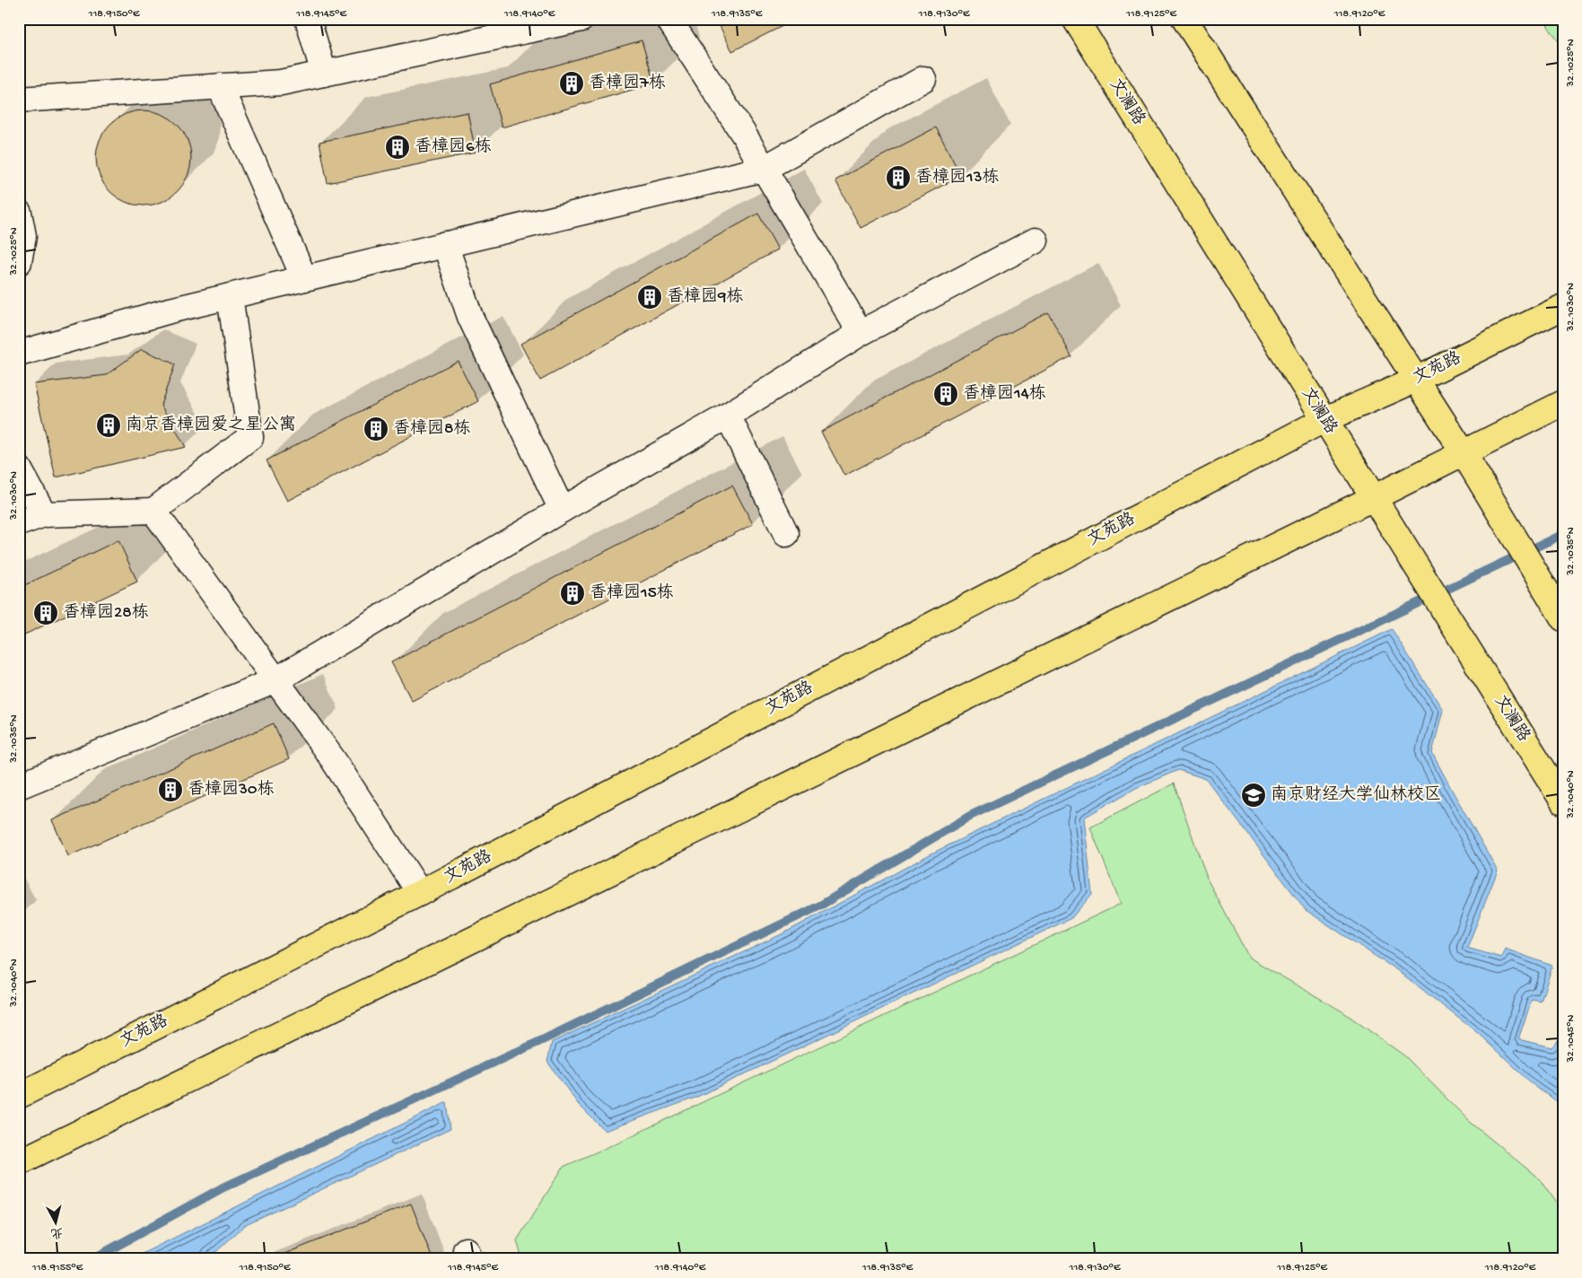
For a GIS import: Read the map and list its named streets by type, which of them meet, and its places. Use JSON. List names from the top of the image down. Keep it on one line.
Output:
{"streets":{"main road":["文澜路","文苑路"]},"crossings":[["文澜路","文苑路"]],"places":{"building":["香樟园7栋","香樟园6栋","香樟园13栋","香樟园9栋","香樟园14栋","南京香樟园爱之星公寓","香樟园8栋","香樟园15栋","香樟园28栋","香樟园30栋"],"school or university":["南京财经大学仙林校区"]},"north":"bottom","coordinates":["118.9150°E","118.9145°E","118.9140°E","118.9135°E","118.9130°E","118.9125°E","118.9120°E","32.1025°N","32.1030°N","32.1035°N","32.1040°N","32.1045°N","118.9155°E"]}
